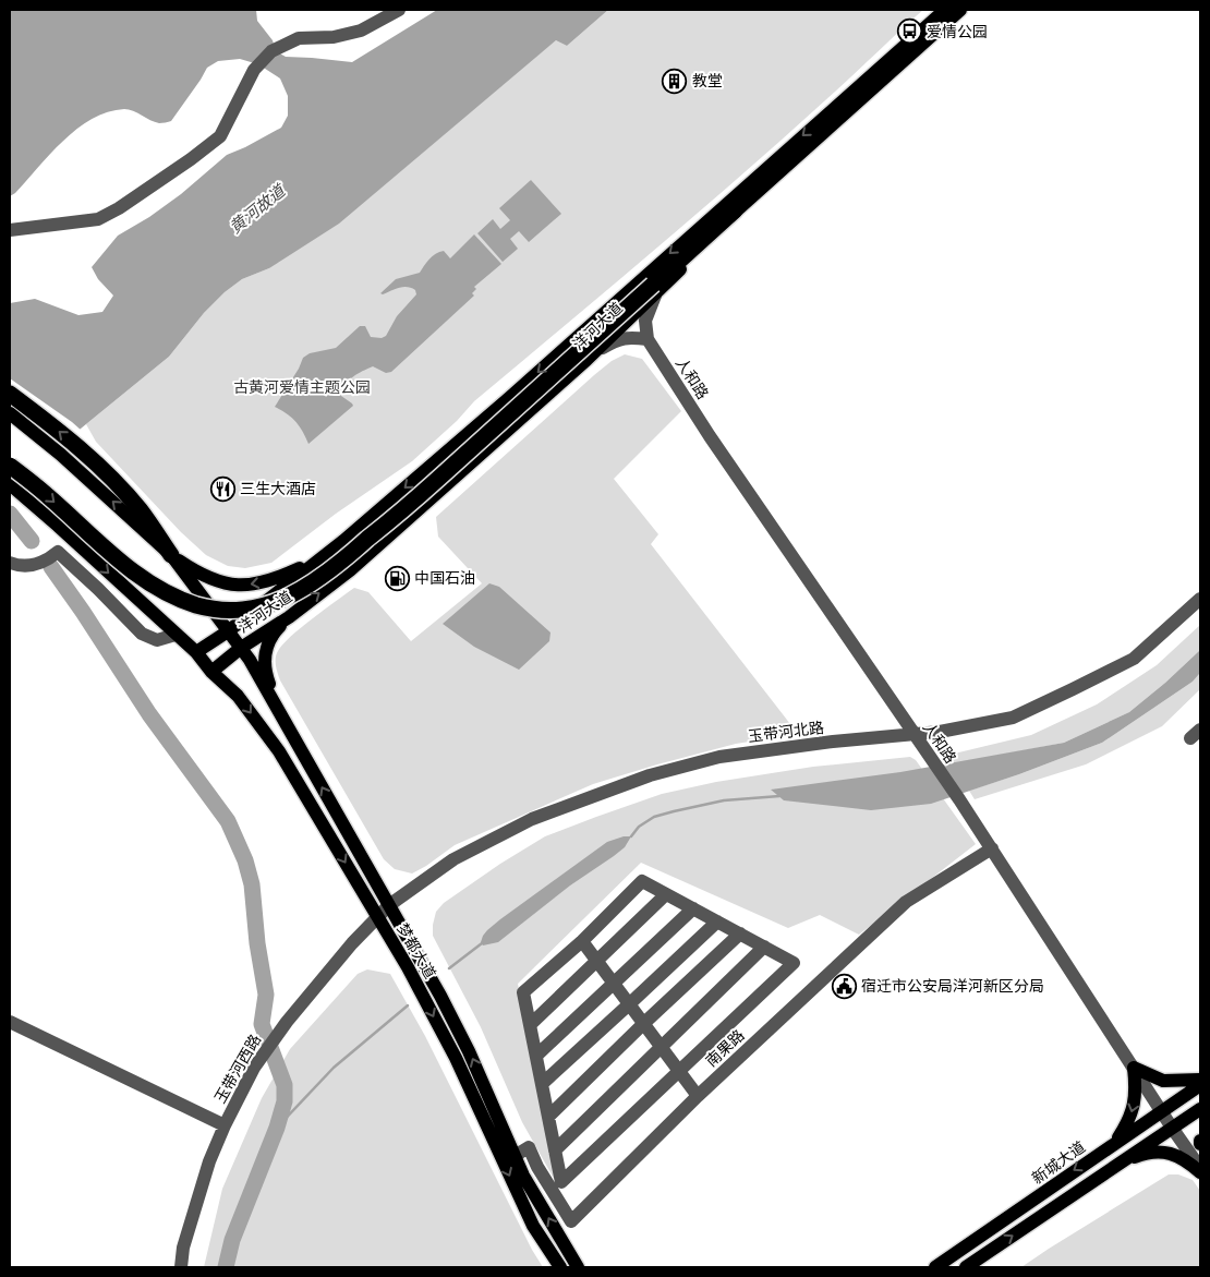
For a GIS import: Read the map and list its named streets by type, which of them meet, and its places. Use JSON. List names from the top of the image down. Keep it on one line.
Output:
{"streets":{"main road":["洋河大道","梦都大道","新城大道"],"street":["人和路","玉带河北路","南果路","玉带河西路"]},"crossings":[["洋河大道","梦都大道"],["人和路","玉带河北路"],["人和路","南果路"],["人和路","新城大道"],["玉带河北路","梦都大道"],["玉带河北路","玉带河西路"],["梦都大道","南果路"],["梦都大道","玉带河西路"]],"water":["黄河故道"],"parks":["古黄河爱情主题公园"],"places":{"bus stop":["爱情公园"],"building":["教堂"],"restaurant":["三生大酒店"],"fuel station":["中国石油"],"public building":["宿迁市公安局洋河新区分局"]}}
